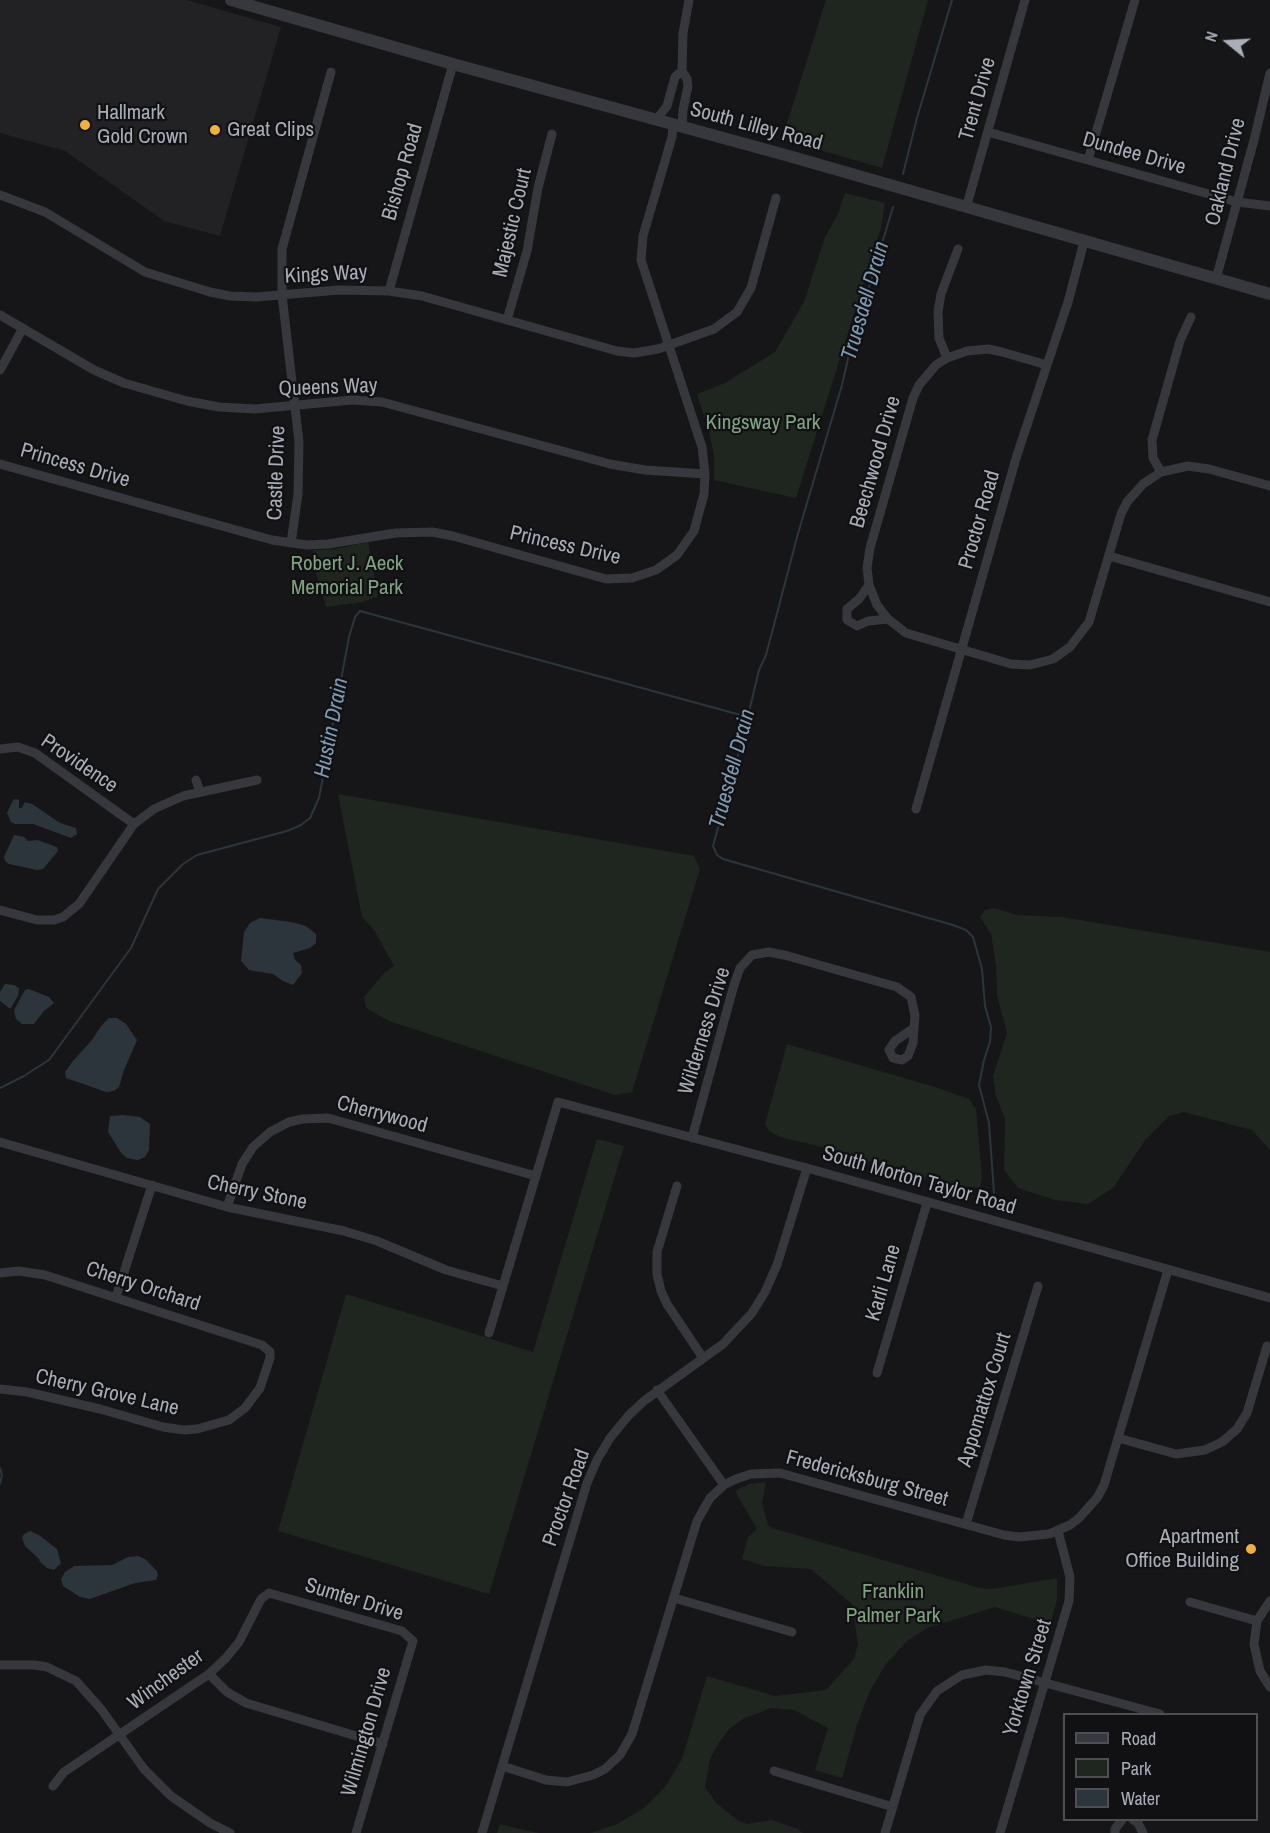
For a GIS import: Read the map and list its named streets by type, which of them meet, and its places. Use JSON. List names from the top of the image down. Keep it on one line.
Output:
{"streets":{"street":["Trent Drive","South Lilley Road","Dundee Drive","Bishop Road","Oakland Drive","Majestic Court","Kings Way","Queens Way","Beechwood Drive","Princess Drive","Castle Drive","Proctor Road","Providence","Wilderness Drive","Cherrywood","South Morton Taylor Road","Cherry Stone","Karli Lane","Cherry Orchard","Cherry Grove Lane","Appomattox Court","Fredericksburg Street","Sumter Drive","Yorktown Street","Winchester","Wilmington Drive"]},"crossings":[["Trent Drive","South Lilley Road"],["Trent Drive","Dundee Drive"],["South Lilley Road","Bishop Road"],["South Lilley Road","Oakland Drive"],["South Lilley Road","Princess Drive"],["South Lilley Road","Proctor Road"],["Dundee Drive","Oakland Drive"],["Bishop Road","Kings Way"],["Majestic Court","Kings Way"],["Kings Way","Princess Drive"],["Kings Way","Castle Drive"],["Queens Way","Princess Drive"],["Queens Way","Castle Drive"],["Beechwood Drive","Proctor Road"],["Princess Drive","Castle Drive"],["Proctor Road","South Morton Taylor Road"],["Proctor Road","Fredericksburg Street"],["Wilderness Drive","South Morton Taylor Road"],["Cherrywood","South Morton Taylor Road"],["Cherrywood","Cherry Stone"],["South Morton Taylor Road","Karli Lane"],["South Morton Taylor Road","Fredericksburg Street"],["Cherry Orchard","Cherry Grove Lane"],["Appomattox Court","Fredericksburg Street"],["Fredericksburg Street","Yorktown Street"],["Sumter Drive","Winchester"],["Sumter Drive","Wilmington Drive"]],"water":["Truesdell Drain","Hustin Drain"],"parks":["Kingsway Park","Robert J. Aeck Memorial Park","Franklin Palmer Park"],"places":["Hallmark Gold Crown","Great Clips","Apartment Office Building"],"legend":["Road","Park","Water"],"north":"left"}
